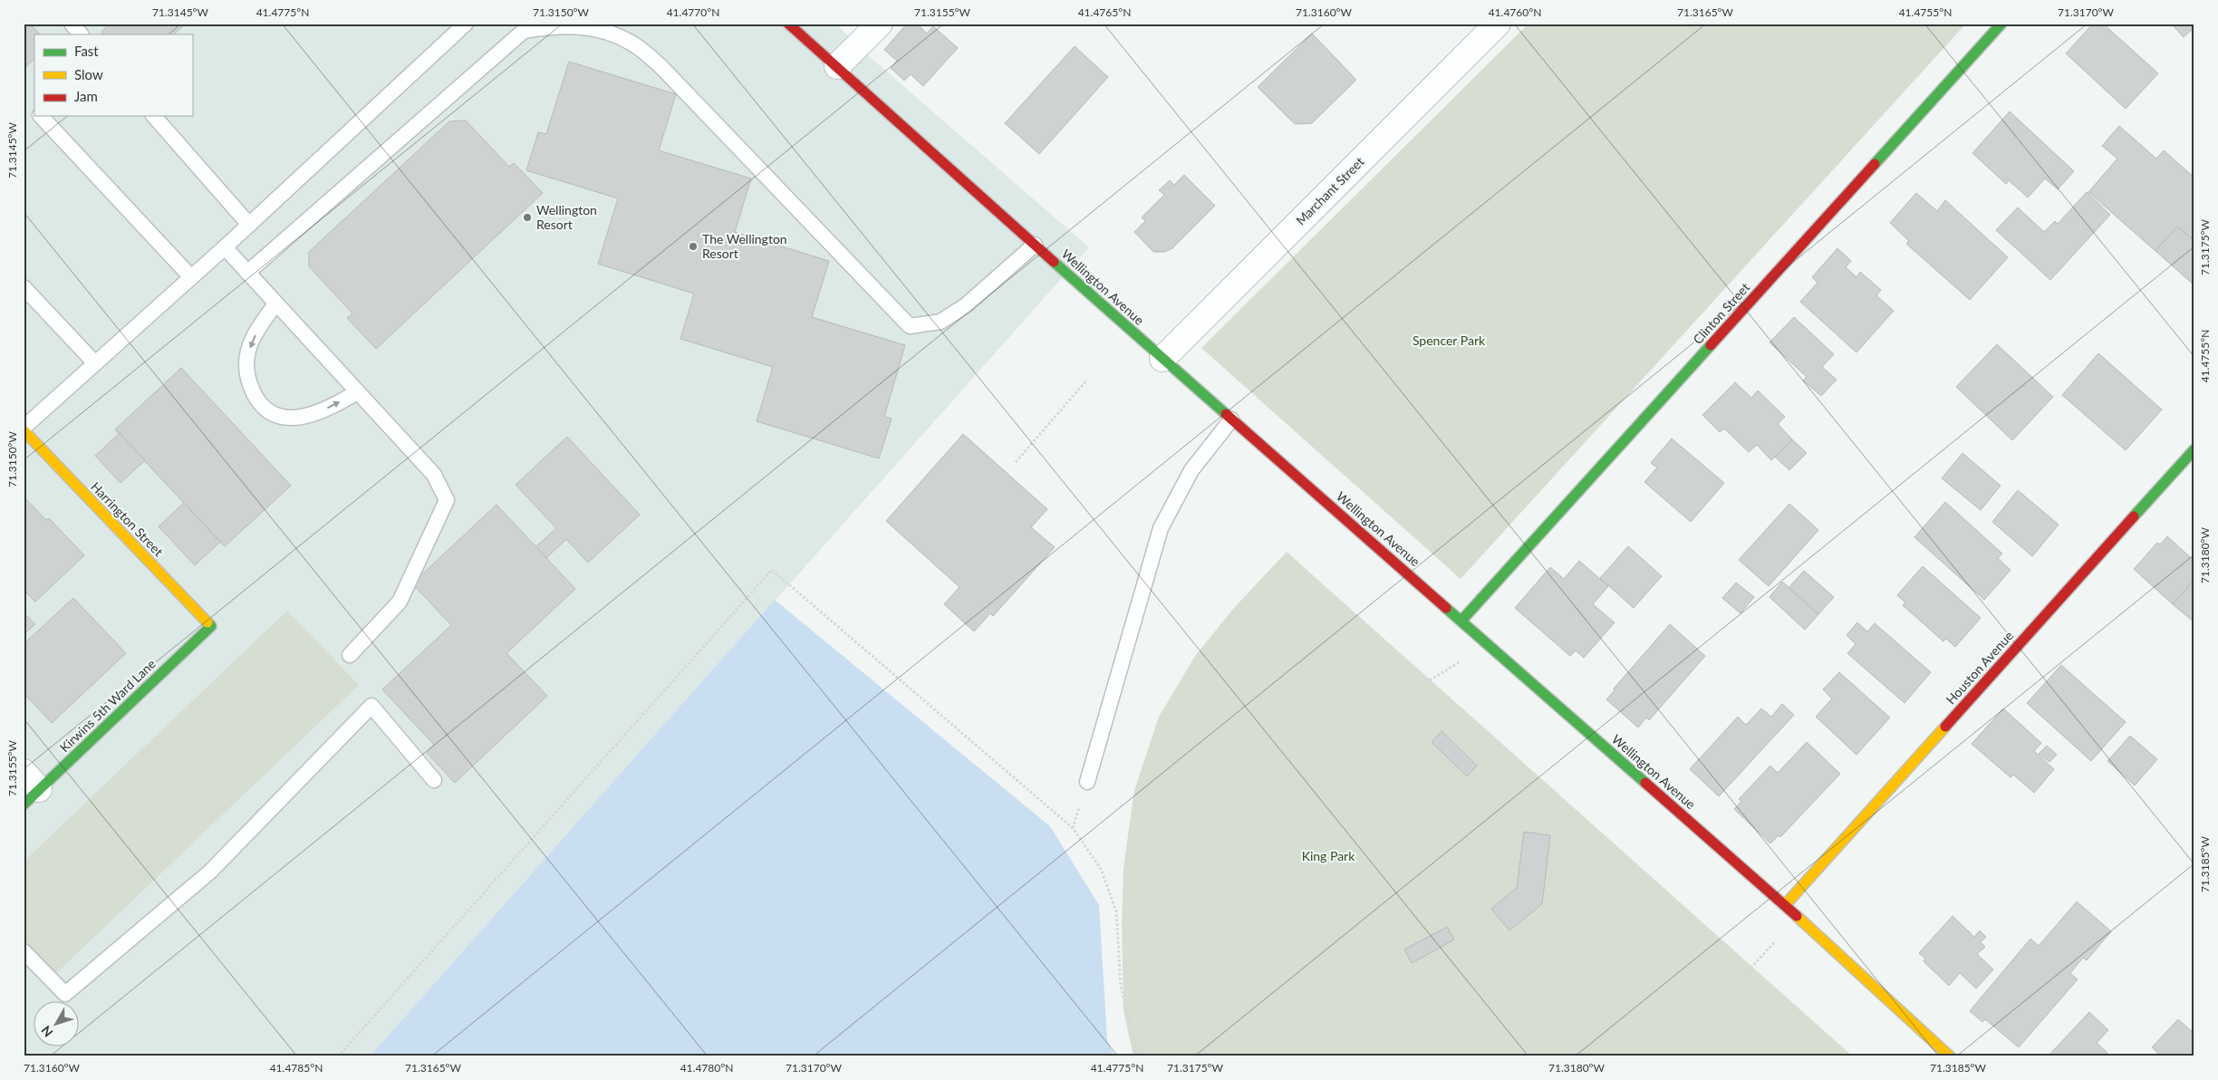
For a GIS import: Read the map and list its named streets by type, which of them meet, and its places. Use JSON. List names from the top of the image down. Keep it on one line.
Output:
{"streets":{"street":["Marchant Street","Wellington Avenue","Clinton Street","Harrington Street","Houston Avenue","Kirwins 5th Ward Lane"]},"crossings":[["Marchant Street","Wellington Avenue"],["Wellington Avenue","Clinton Street"],["Wellington Avenue","Houston Avenue"],["Harrington Street","Kirwins 5th Ward Lane"]],"parks":["Spencer Park","King Park"],"places":["Wellington Resort","The Wellington Resort"],"legend":["Fast","Slow","Jam"],"north":"bottom left","coordinates":["71.3145°W","41.4775°N","71.3150°W","41.4770°N","71.3155°W","41.4765°N","71.3160°W","41.4760°N","71.3165°W","41.4755°N","71.3170°W","71.3175°W","71.3180°W","71.3185°W","41.4785°N","41.4780°N"]}
